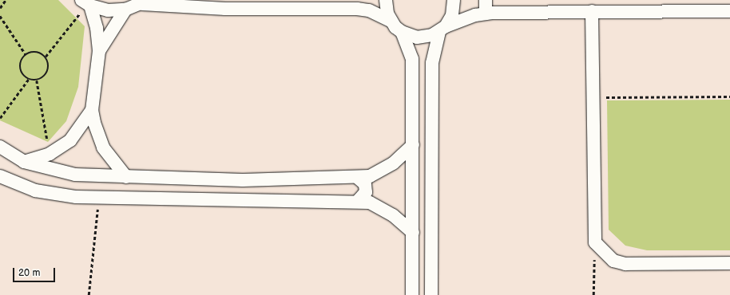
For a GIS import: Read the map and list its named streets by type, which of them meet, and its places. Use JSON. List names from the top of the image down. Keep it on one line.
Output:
{"scale_bar":"20 m"}
